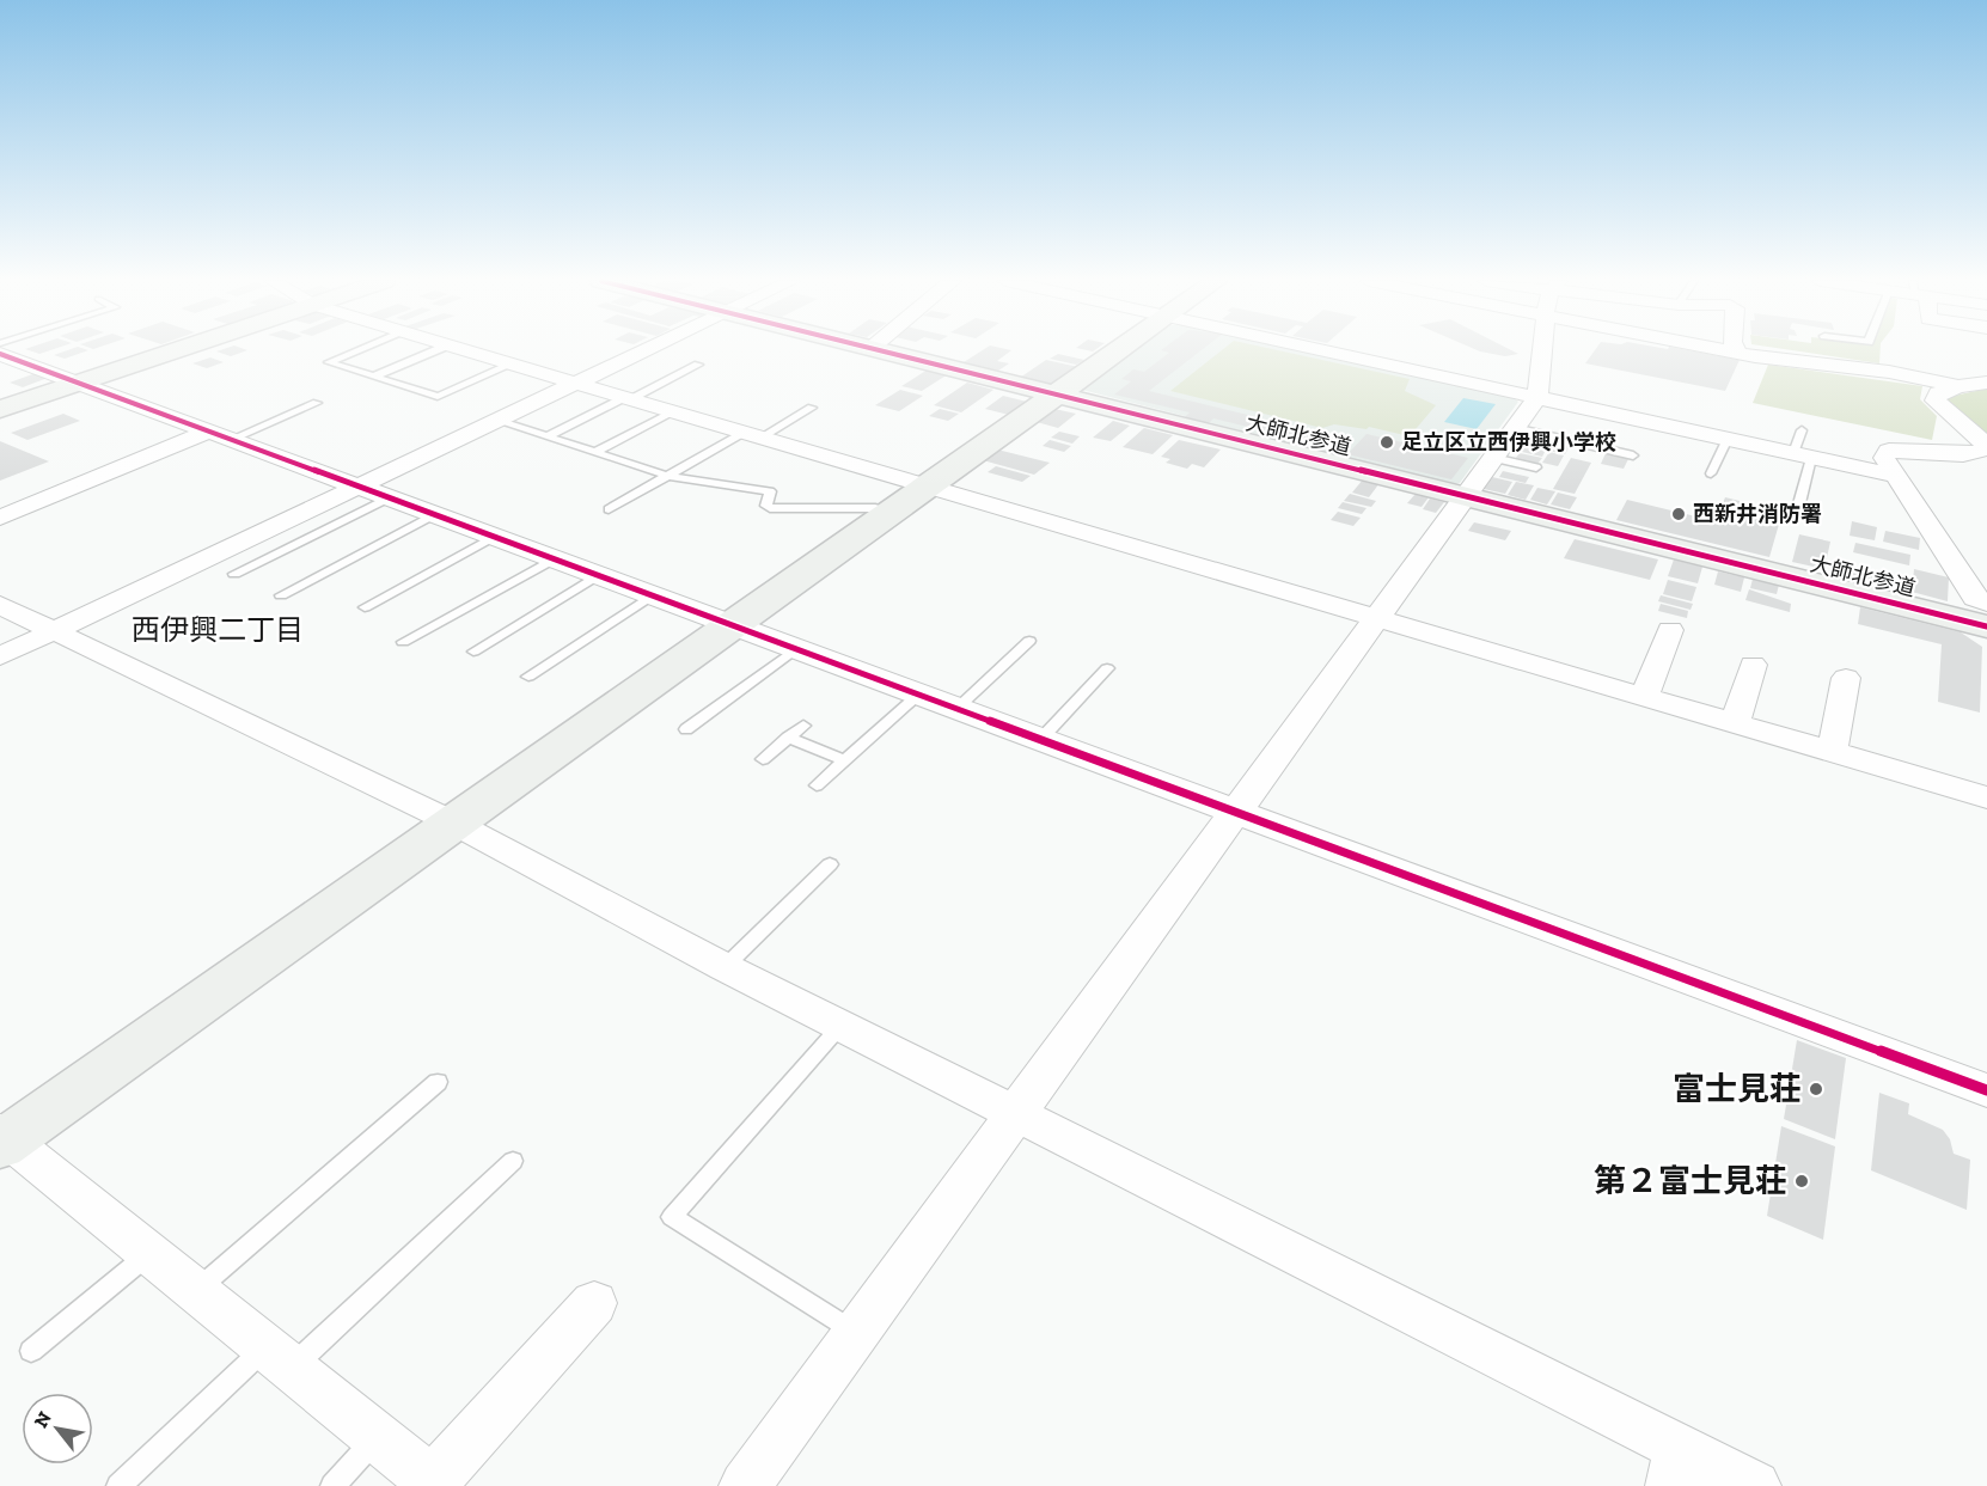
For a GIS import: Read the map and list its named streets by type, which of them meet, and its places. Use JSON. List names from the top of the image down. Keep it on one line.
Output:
{"streets":{"street":["大師北参道"]},"districts":["西伊興二丁目"],"places":["足立区立西伊興小学校","西新井消防署","富士見荘","第２富士見荘"],"north":"top left"}
